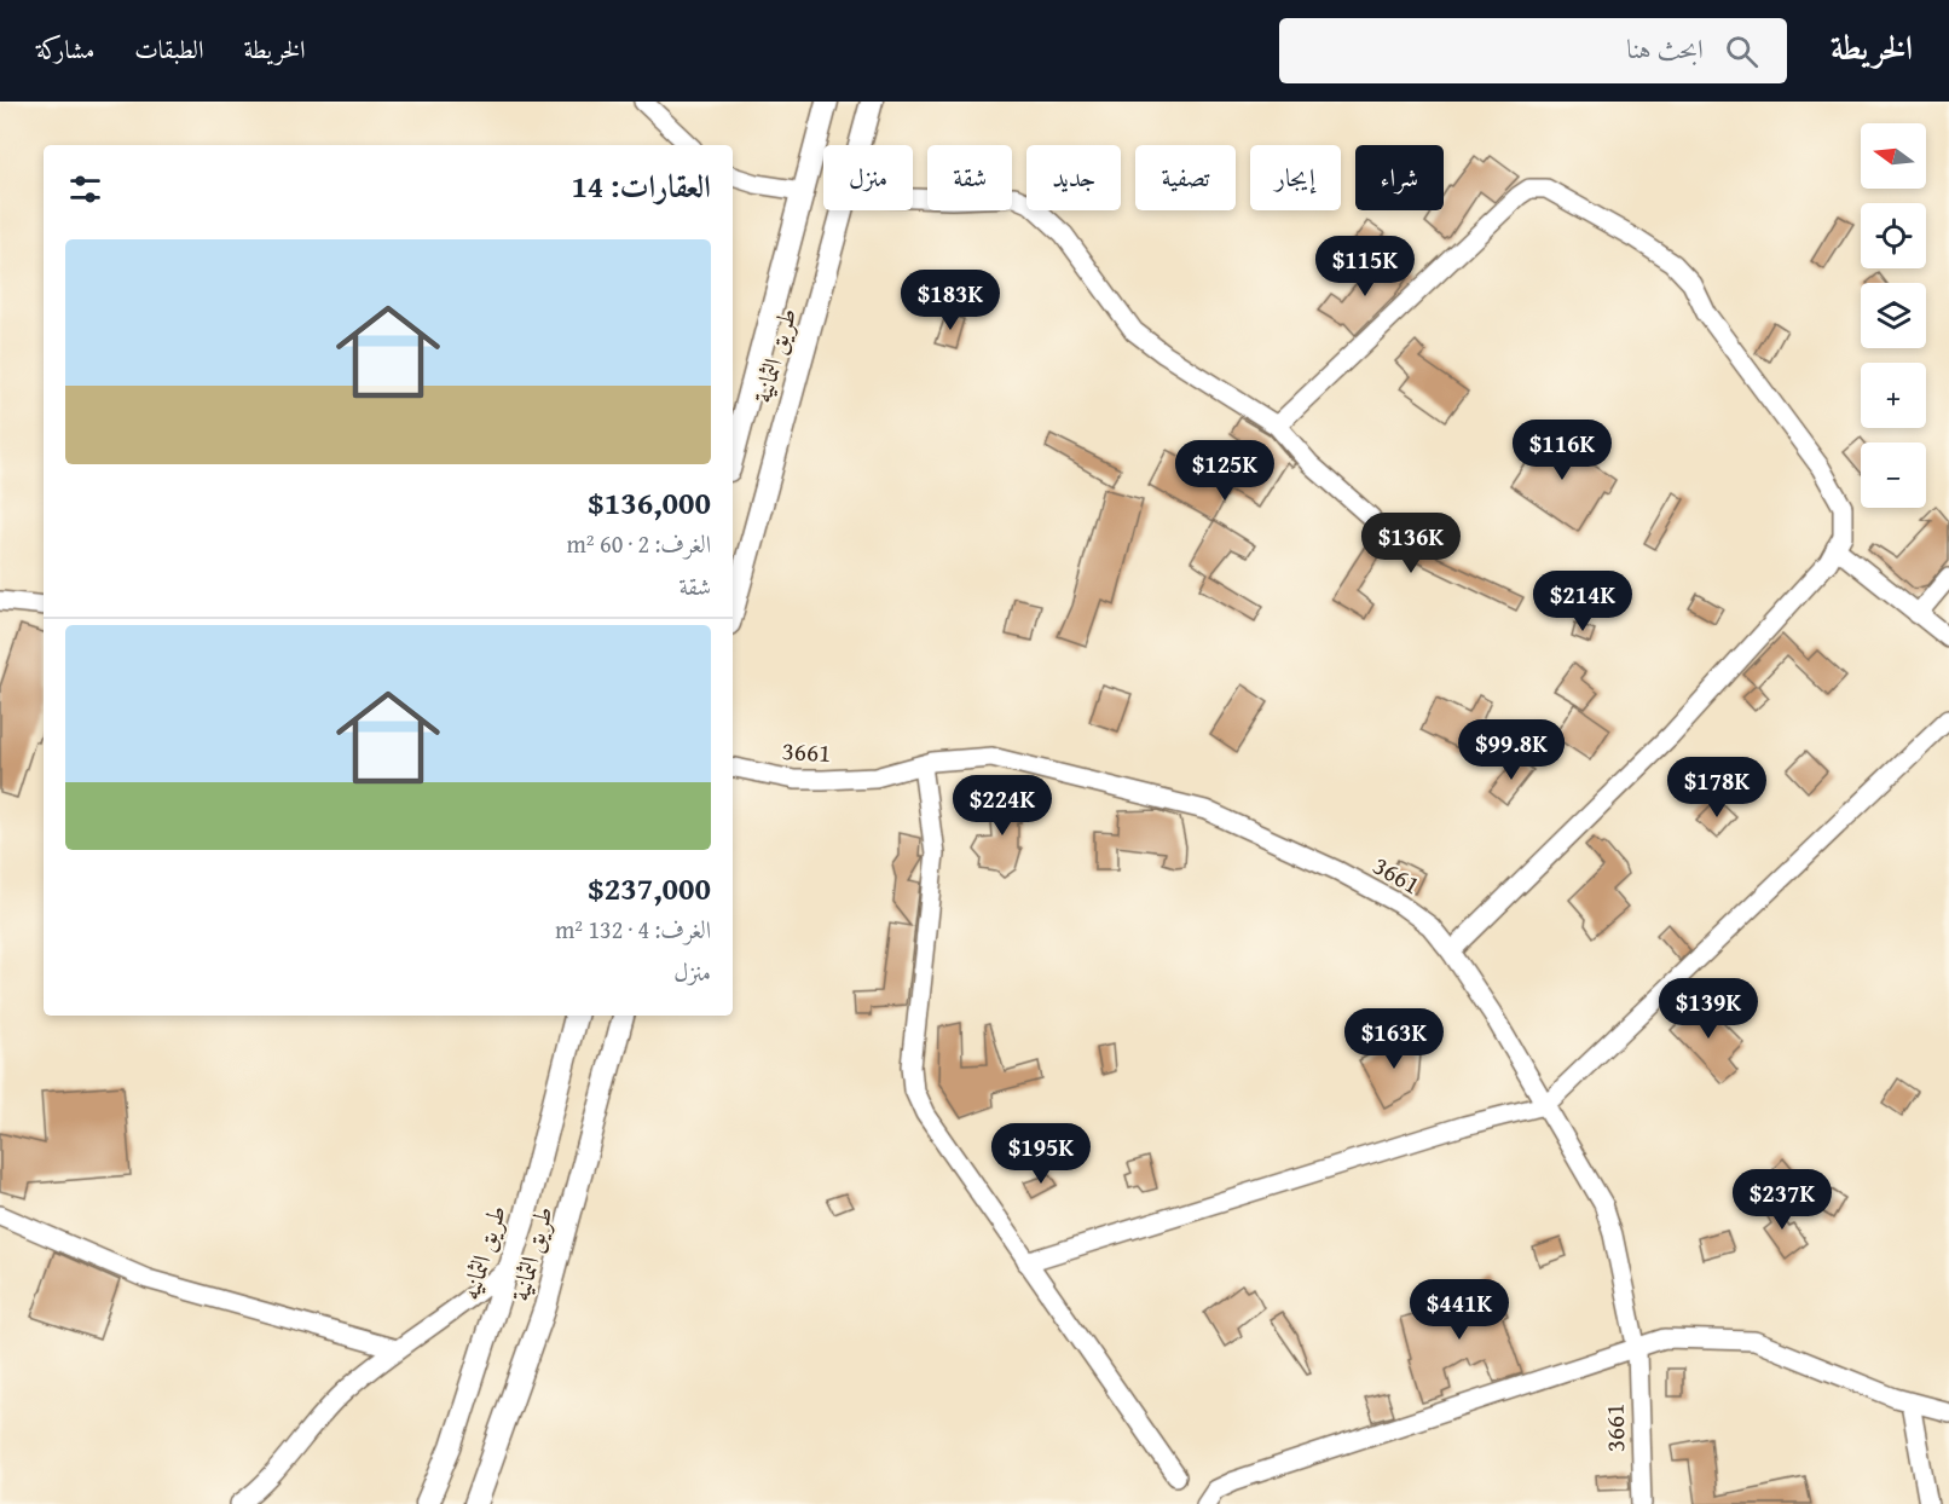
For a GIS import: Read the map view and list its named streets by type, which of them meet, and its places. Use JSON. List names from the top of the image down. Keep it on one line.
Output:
{"streets":{"street":["طريق الثمانية","3661","طريق الثمانيه"]},"north":"left","page":{"header":"الخريطة","search":"ابحث هنا","nav":["الخريطة","الطبقات","مشاركة"],"map_buttons":["+","−"],"chip":["شراء","إيجار","تصفية","جديد","شقة","منزل"],"heading":"العقارات: 14","list":[{"name":"$136,000","note":"الغرف: 2 · 60 m² · شقة"},{"name":"$237,000","note":"الغرف: 4 · 132 m² · منزل"}],"price":["$115K","$183K","$116K","$125K","$136K","$214K","$99.8K","$178K","$224K","$139K","$163K","$195K","$237K","$441K"]}}
